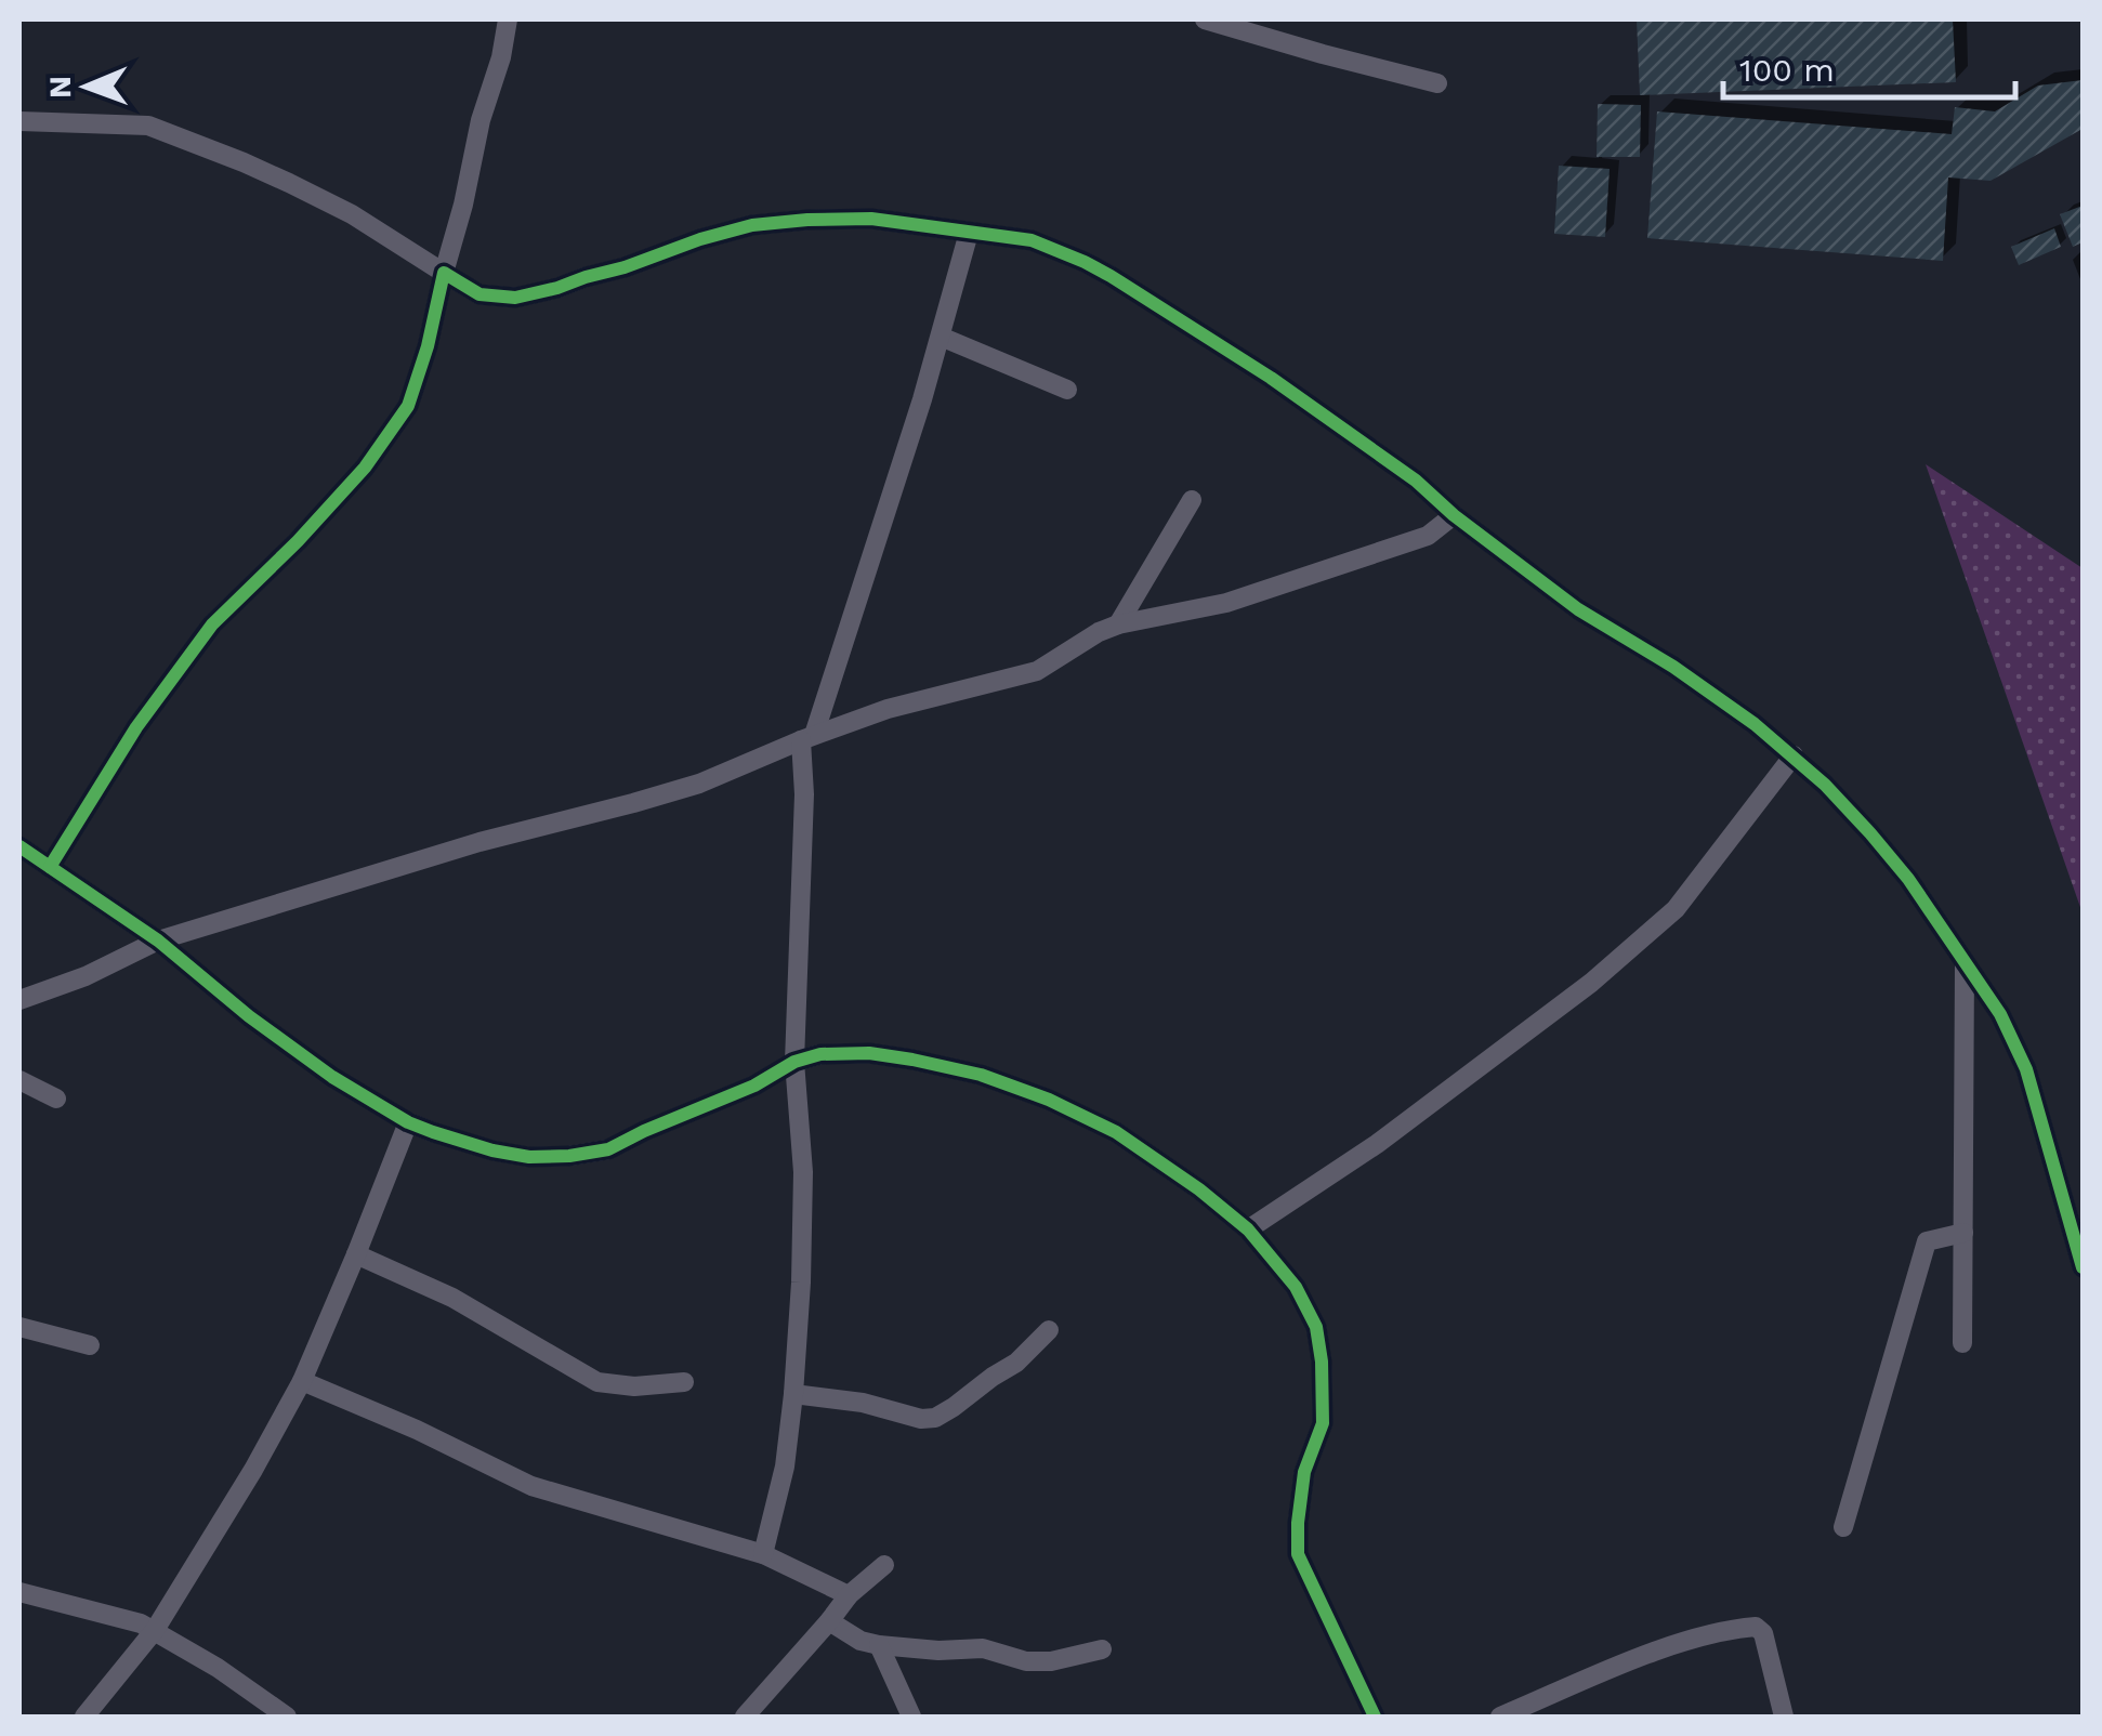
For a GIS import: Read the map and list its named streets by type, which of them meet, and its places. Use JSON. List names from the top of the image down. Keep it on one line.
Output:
{"scale_bar":"100 m","north":"left"}
